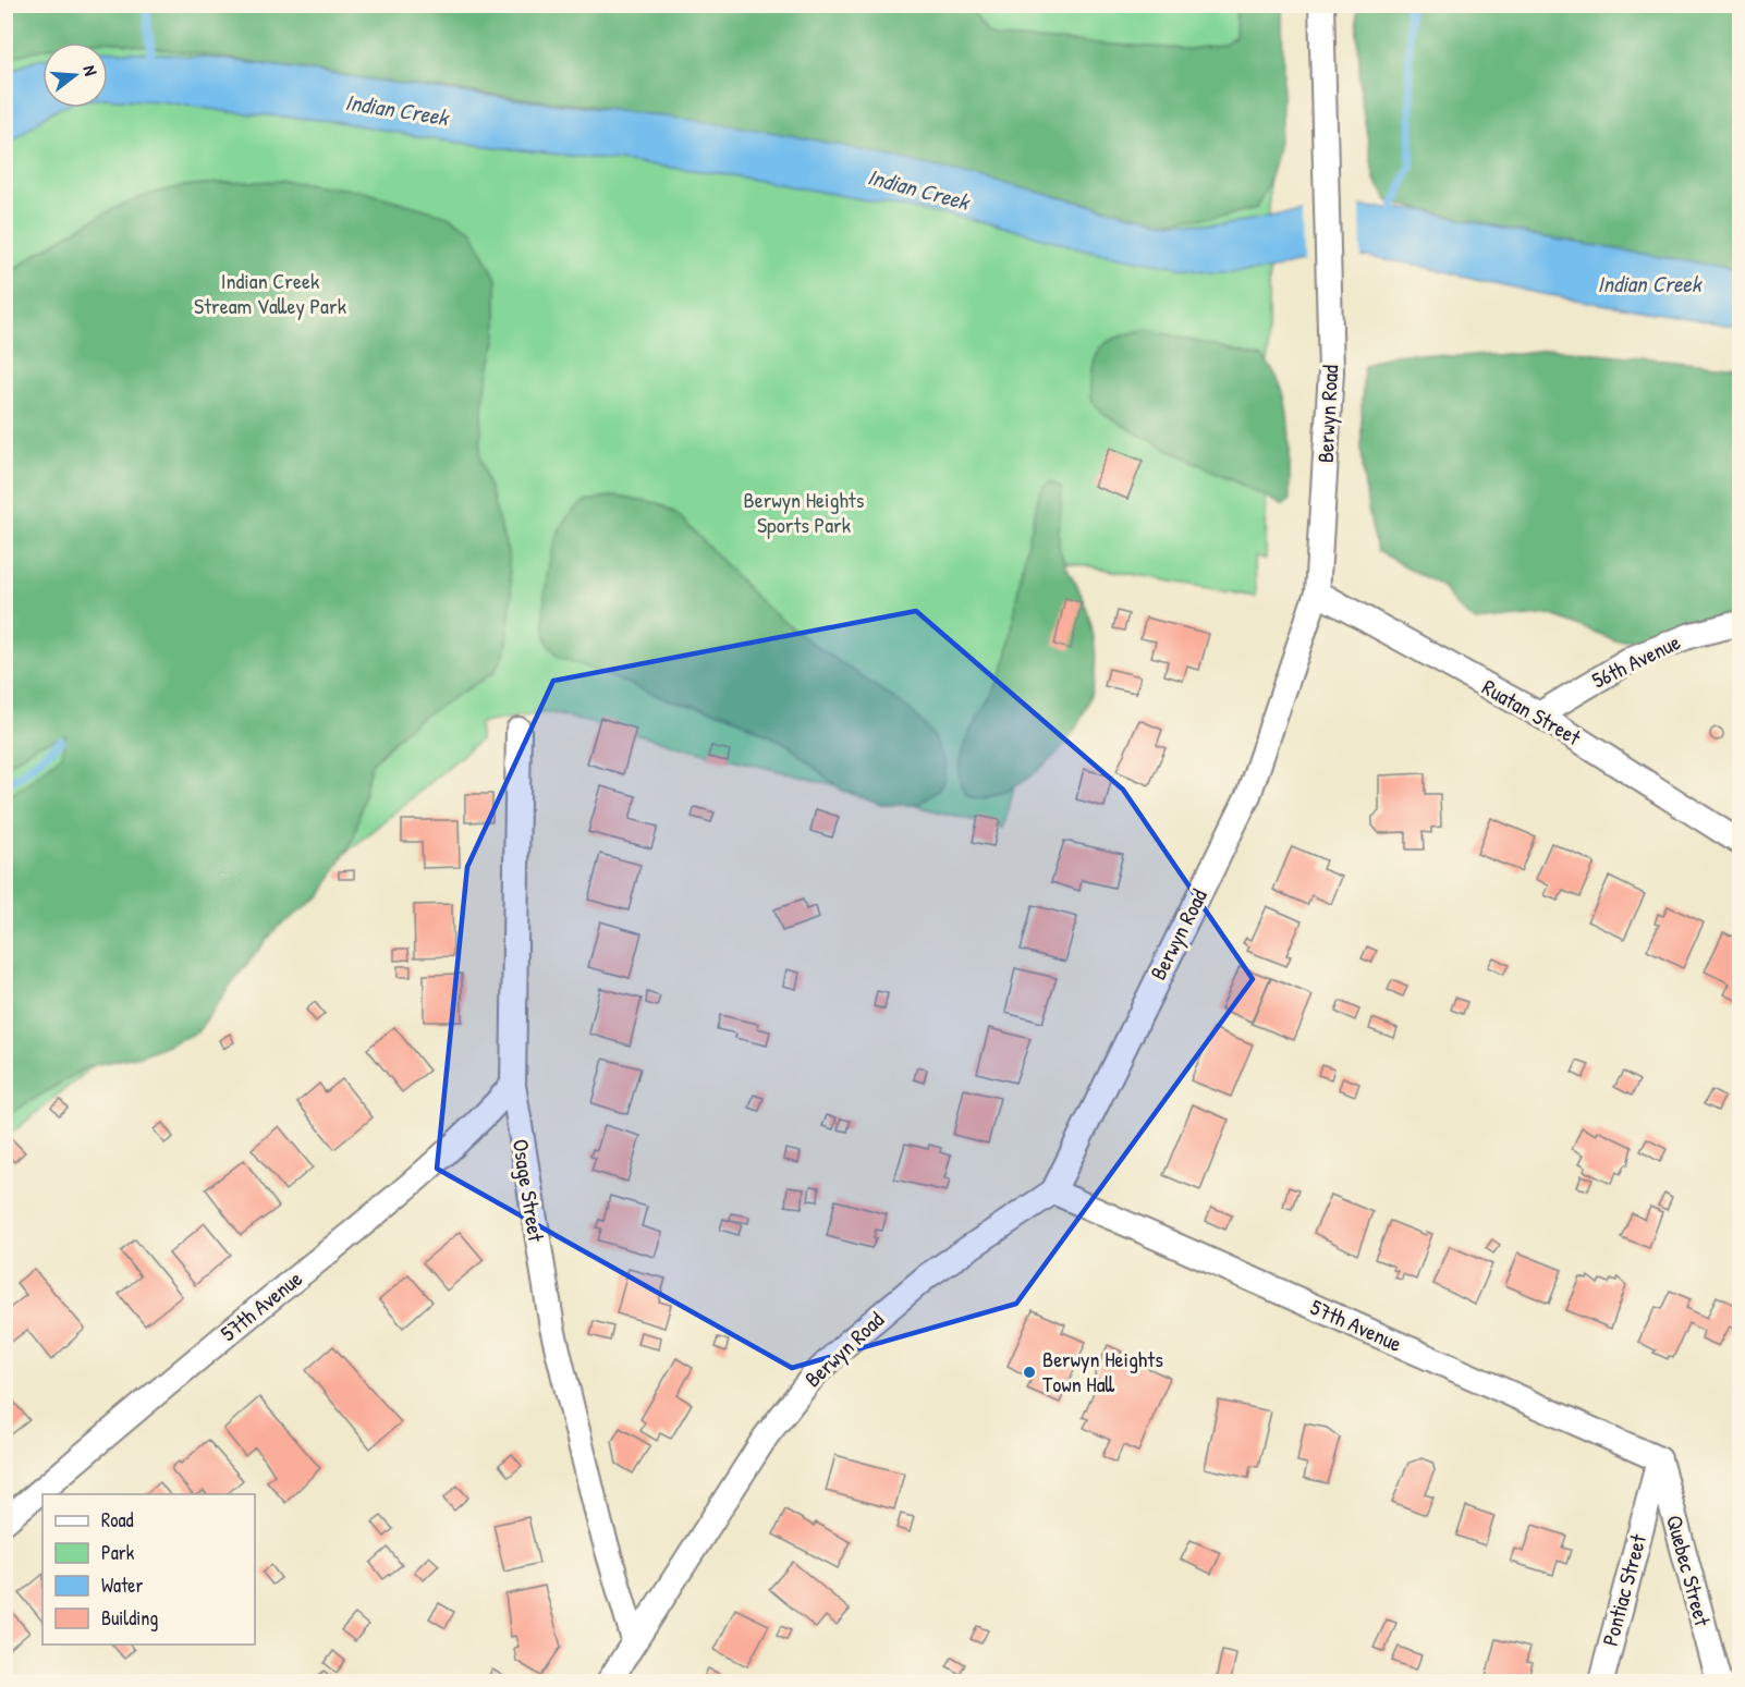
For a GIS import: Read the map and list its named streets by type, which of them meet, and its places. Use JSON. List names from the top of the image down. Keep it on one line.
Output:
{"streets":{"street":["Berwyn Road","56th Avenue","Ruatan Street","Osage Street","57th Avenue","Quebec Street","Pontiac Street"]},"crossings":[["Berwyn Road","Ruatan Street"],["Berwyn Road","Osage Street"],["Berwyn Road","57th Avenue"],["56th Avenue","Ruatan Street"],["Osage Street","57th Avenue"],["57th Avenue","Quebec Street"],["57th Avenue","Pontiac Street"],["Quebec Street","Pontiac Street"]],"water":["Indian Creek"],"parks":["Indian Creek Stream Valley Park","Berwyn Heights Sports Park"],"places":["Berwyn Heights Town Hall"],"legend":["Road","Park","Water","Building"],"north":"right"}
